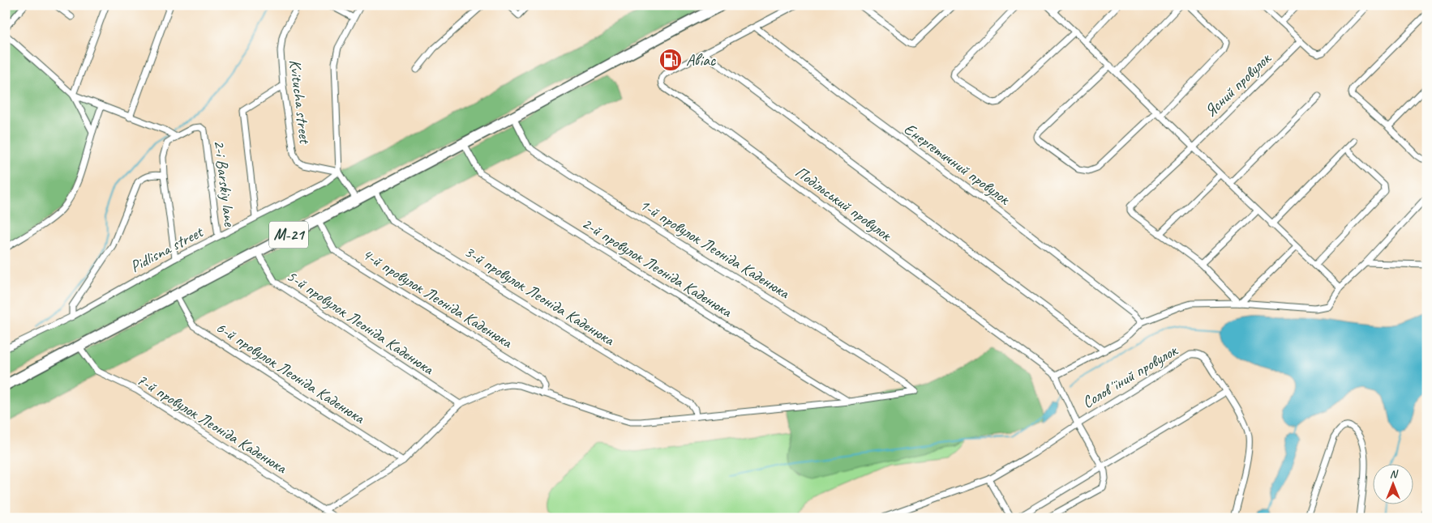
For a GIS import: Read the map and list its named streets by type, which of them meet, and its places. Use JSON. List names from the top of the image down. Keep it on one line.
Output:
{"streets":{"highway":["М-21"],"street":["Ясний провулок","Kvitucha street","Енергетичний провулок","2-i Barskiy lane","Подільський провулок","1-й провулок Леоніда Каденюка","Pidlisna street","2-й провулок Леоніда Каденюка","3-й провулок Леоніда Каденюка","4-й провулок Леоніда Каденюка","5-й провулок Леоніда Каденюка","6-й провулок Леоніда Каденюка","Соловʼїний провулок","7-й провулок Леоніда Каденюка"]},"crossings":[["Kvitucha street","Pidlisna street"],["Енергетичний провулок","Подільський провулок"],["2-i Barskiy lane","Pidlisna street"],["Подільський провулок","Соловʼїний провулок"],["М-21","1-й провулок Леоніда Каденюка"],["М-21","2-й провулок Леоніда Каденюка"],["М-21","3-й провулок Леоніда Каденюка"],["М-21","4-й провулок Леоніда Каденюка"],["М-21","5-й провулок Леоніда Каденюка"],["М-21","6-й провулок Леоніда Каденюка"],["М-21","7-й провулок Леоніда Каденюка"],["1-й провулок Леоніда Каденюка","2-й провулок Леоніда Каденюка"]],"places":{"fuel station":["Авіас"]},"north":"top"}
